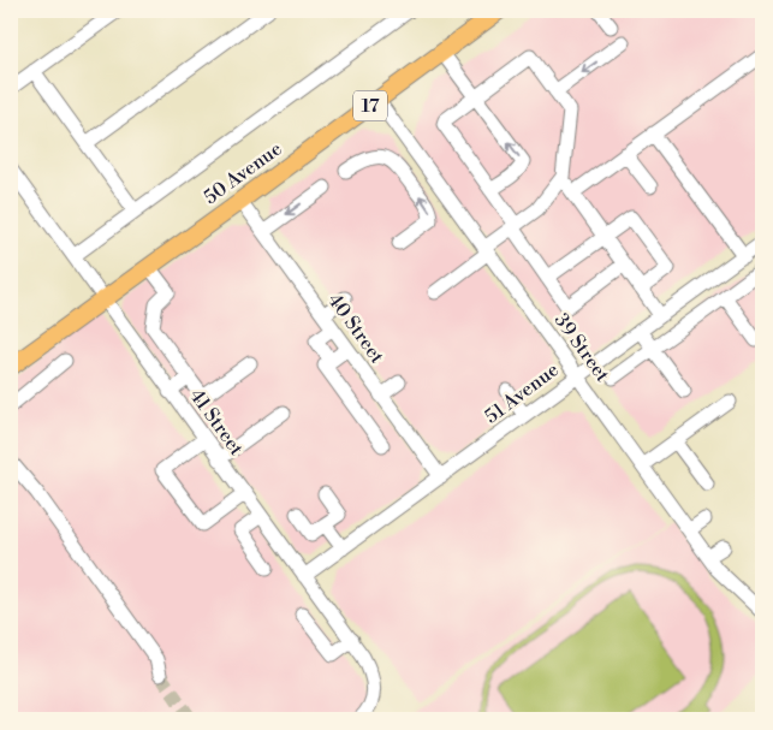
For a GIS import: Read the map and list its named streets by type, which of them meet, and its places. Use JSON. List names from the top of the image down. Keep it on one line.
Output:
{"streets":{"main road":["17","50 Avenue"],"street":["40 Street","39 Street","51 Avenue","41 Street"]},"crossings":[["50 Avenue","40 Street"],["50 Avenue","39 Street"],["50 Avenue","41 Street"],["40 Street","51 Avenue"],["39 Street","51 Avenue"],["51 Avenue","41 Street"]]}
